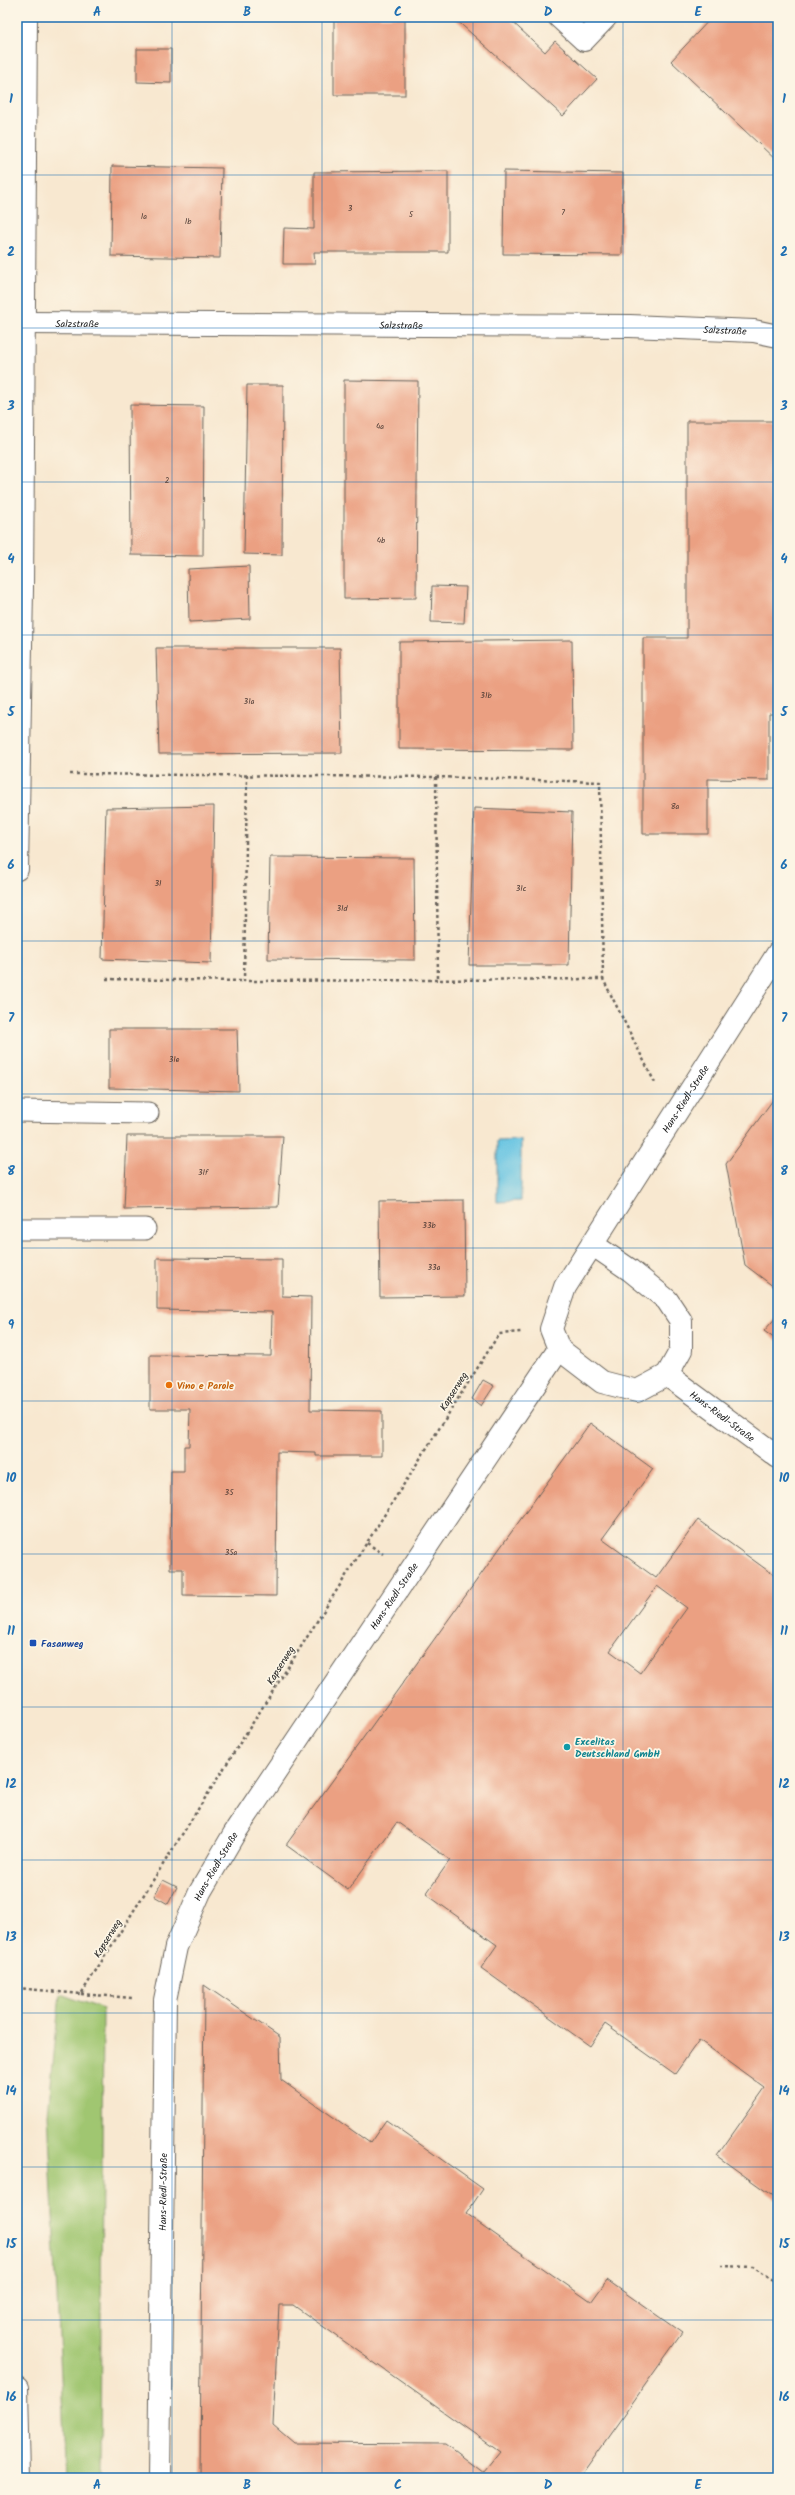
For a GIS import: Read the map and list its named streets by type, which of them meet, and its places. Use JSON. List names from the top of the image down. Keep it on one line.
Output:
{"streets":{"street":["Salzstraße","Hans-Riedl-Straße"],"path":["Kapserweg"]},"crossings":[["Hans-Riedl-Straße","Kapserweg"]],"places":{"other":["Vino e Parole","Excelitas Deutschland GmbH"],"transit":["Fasanweg"]},"house_numbers":["3","7","5","1a","1b","4a","2","4b","31b","31a","8a","31","31c","31d","31e","31f","33b","33a","35","35a"],"grid":{"columns":["A","B","C","D","E"],"rows":["1","2","3","4","5","6","7","8","9","10","11","12","13","14","15","16"]}}
